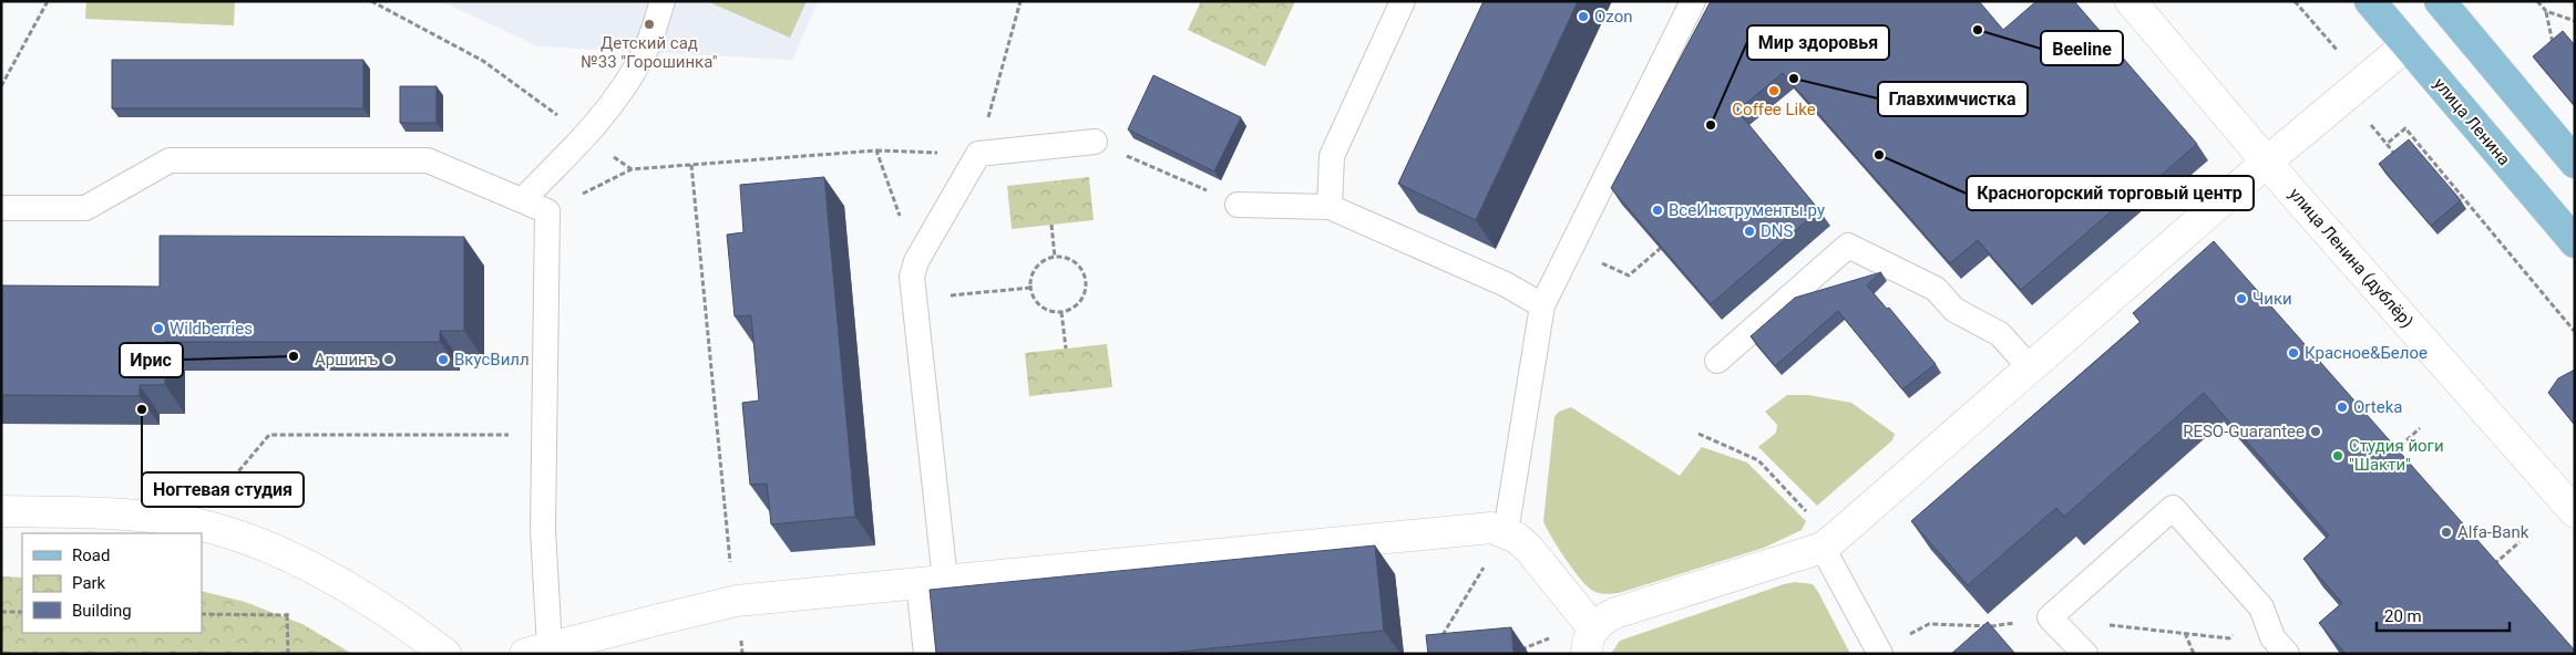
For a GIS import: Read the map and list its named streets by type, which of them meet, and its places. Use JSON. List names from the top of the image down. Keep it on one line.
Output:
{"streets":{"main road":["улица Ленина"],"street":["улица Ленина (дублёр)"]},"places":["Ozon","Детский сад №33 \"Горошинка\"","Beeline","Главхимчистка","Coffee Like","Мир здоровья","Красногорский торговый центр","ВсеИнструменты.ру","DNS","Чики","Wildberries","Красное&Белое","Ирис","Аршинъ","ВкусВилл","Orteka","Ногтевая студия","RESO-Guarantee","Студия йоги \"Шакти\"","Alfa-Bank"],"legend":["Road","Park","Building"],"scale_bar":"20 m"}
